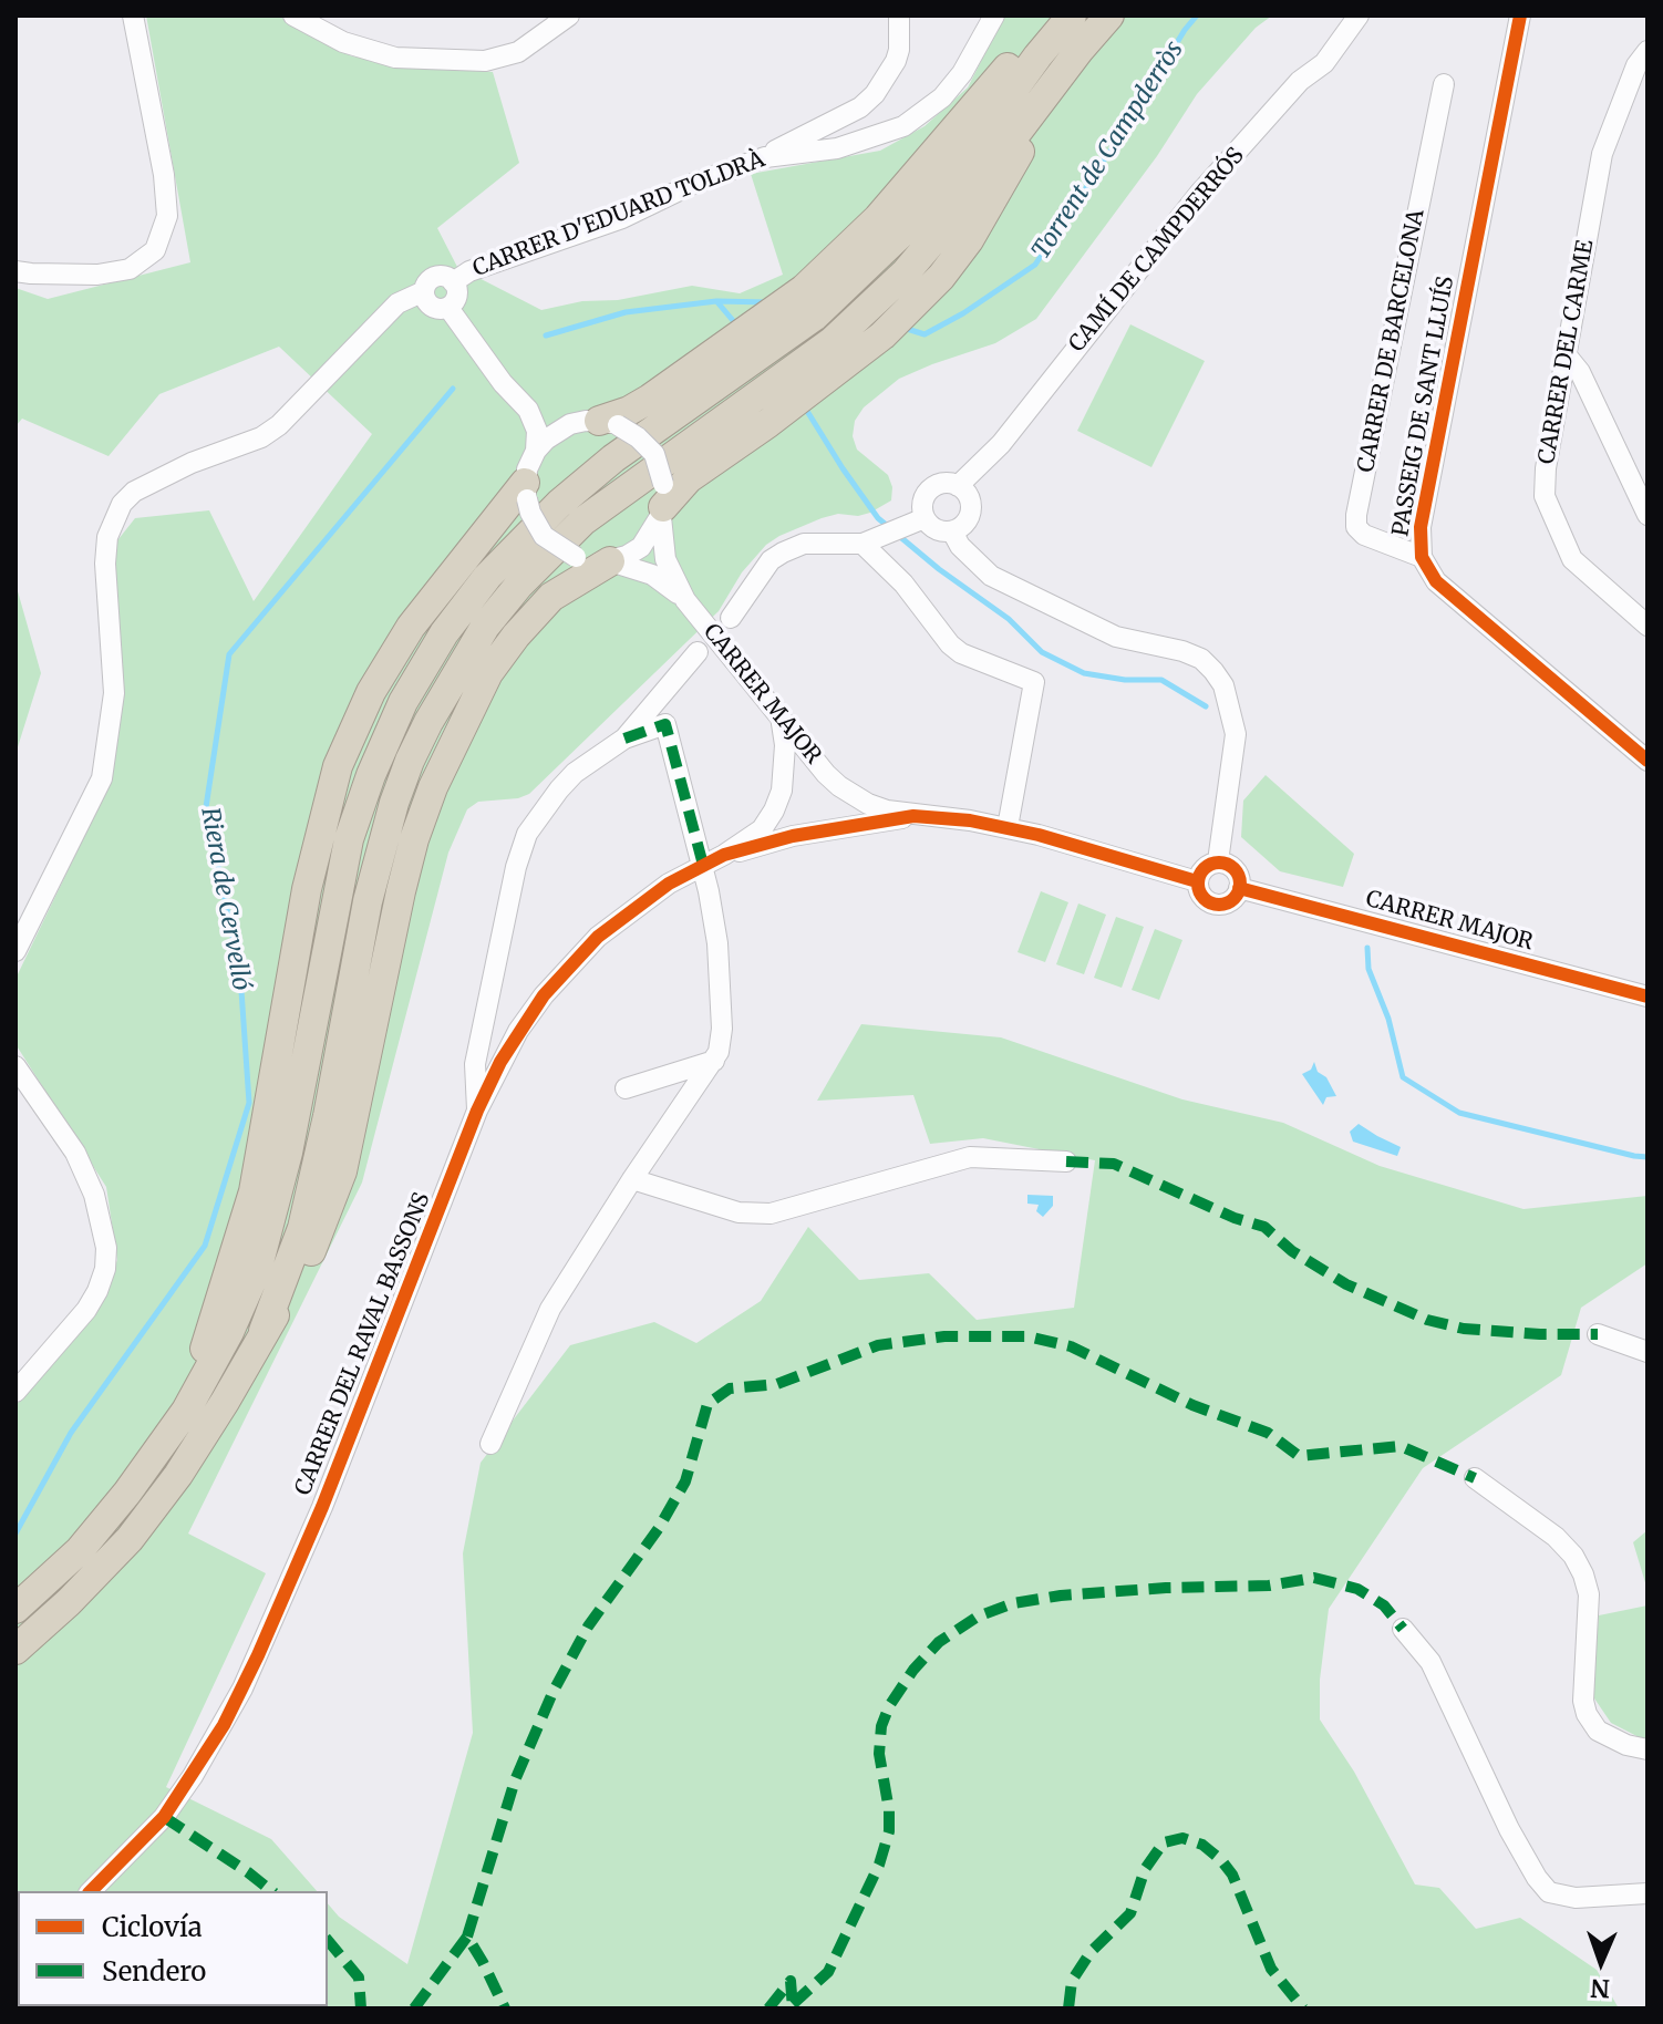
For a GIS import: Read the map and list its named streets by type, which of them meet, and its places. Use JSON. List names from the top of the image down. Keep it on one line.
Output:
{"streets":{"street":["CARRER D'EDUARD TOLDRÀ","CAMÍ DE CAMPDERRÓS","CARRER DE BARCELONA","CARRER DEL CARME","PASSEIG DE SANT LLUÍS","CARRER MAJOR","CARRER DEL RAVAL BASSONS"]},"crossings":[["CARRER DE BARCELONA","PASSEIG DE SANT LLUÍS"]],"water":["Torrent de Campderròs","Riera de Cervelló"],"legend":["Ciclovía","Sendero"],"north":"bottom"}
